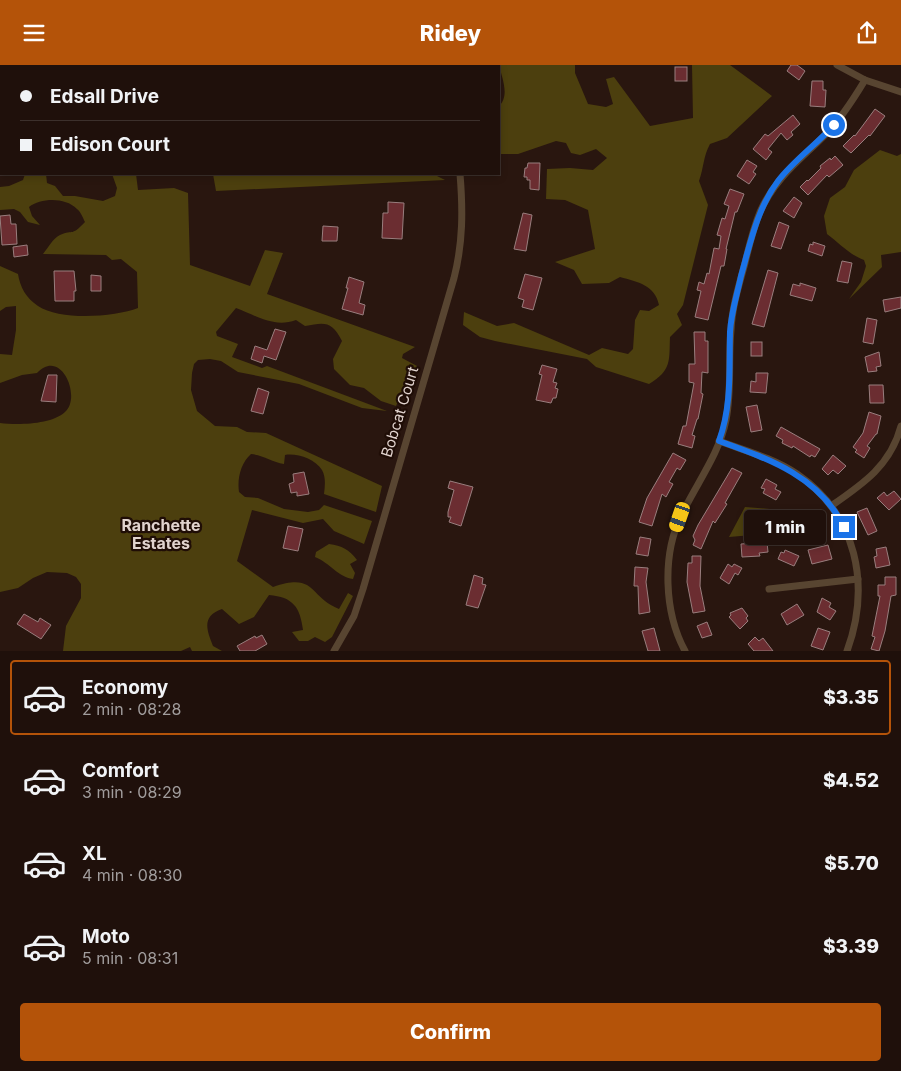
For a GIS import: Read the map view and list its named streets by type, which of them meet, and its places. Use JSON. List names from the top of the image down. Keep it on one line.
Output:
{"streets":{"street":["Bobcat Court"]},"districts":["Ranchette Estates"],"page":{"header":"Ridey","banner":["Edsall Drive","Edison Court"],"bubble":"1 min","list":[{"name":"Economy","note":"2 min · 08:28","value":"$3.35"},{"name":"Comfort","note":"3 min · 08:29","value":"$4.52"},{"name":"XL","note":"4 min · 08:30","value":"$5.70"},{"name":"Moto","note":"5 min · 08:31","value":"$3.39"}],"buttons":"Confirm"}}
